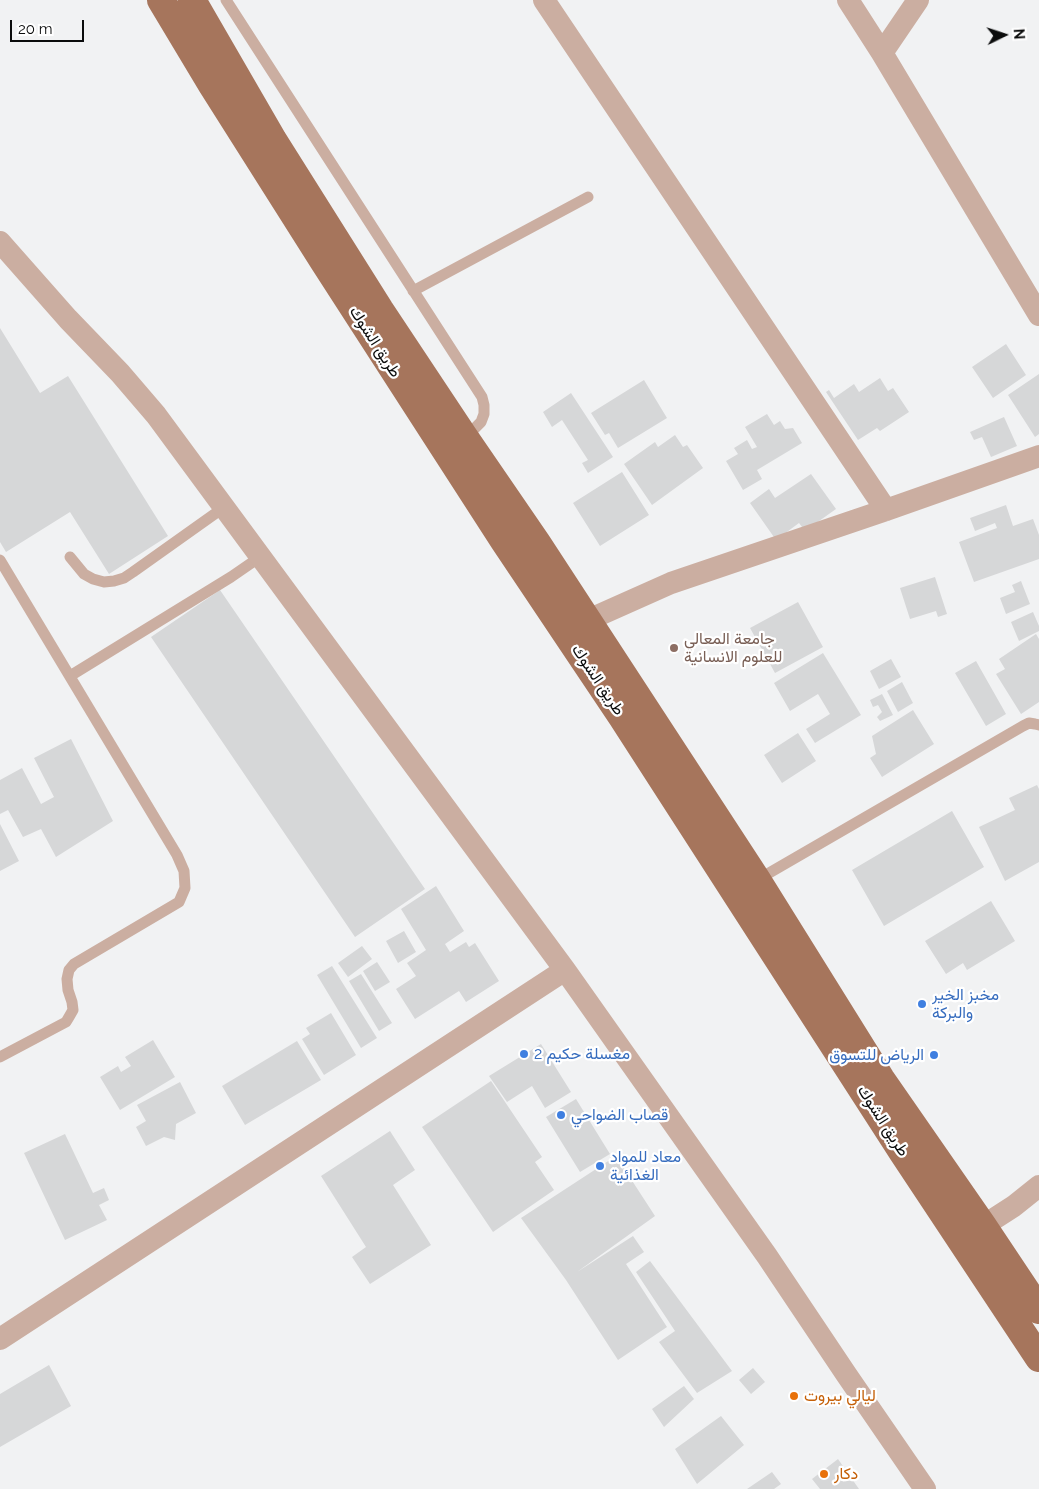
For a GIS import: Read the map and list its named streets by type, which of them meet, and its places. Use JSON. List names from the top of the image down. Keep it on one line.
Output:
{"streets":{"main road":["طريق الشوك"]},"places":["جامعة المعالي للعلوم الانسانية","مخبز الخير والبركة","مغسلة حكيم 2","الرياض للتسوق","قصاب الضواحي","معاد للمواد الغذائية","ليالي بيروت","دكار"],"scale_bar":"20 m","north":"right"}
